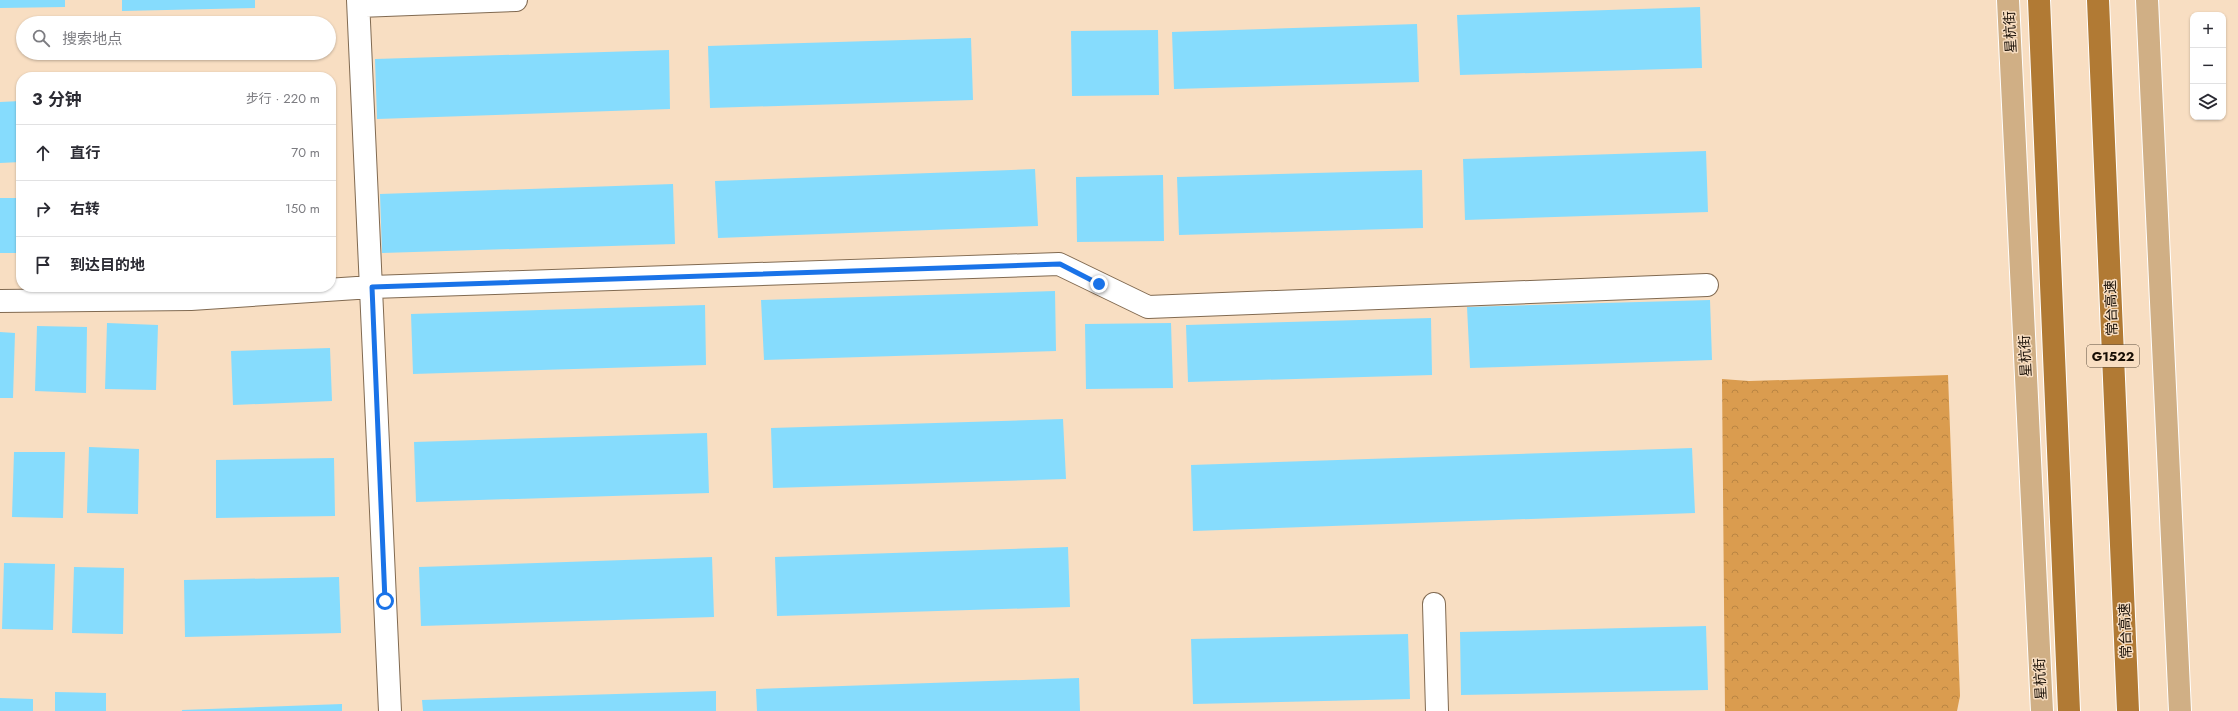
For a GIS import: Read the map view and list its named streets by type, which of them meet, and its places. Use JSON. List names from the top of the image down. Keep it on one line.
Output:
{"streets":{"highway":["常台高速","G1522"],"main road":["星杭街"]},"page":{"map_buttons":["+","−"],"search":"搜索地点","heading":["3 分钟","步行 · 220 m"],"list":[["直行","70 m"],["右转","150 m"],"到达目的地"]}}
